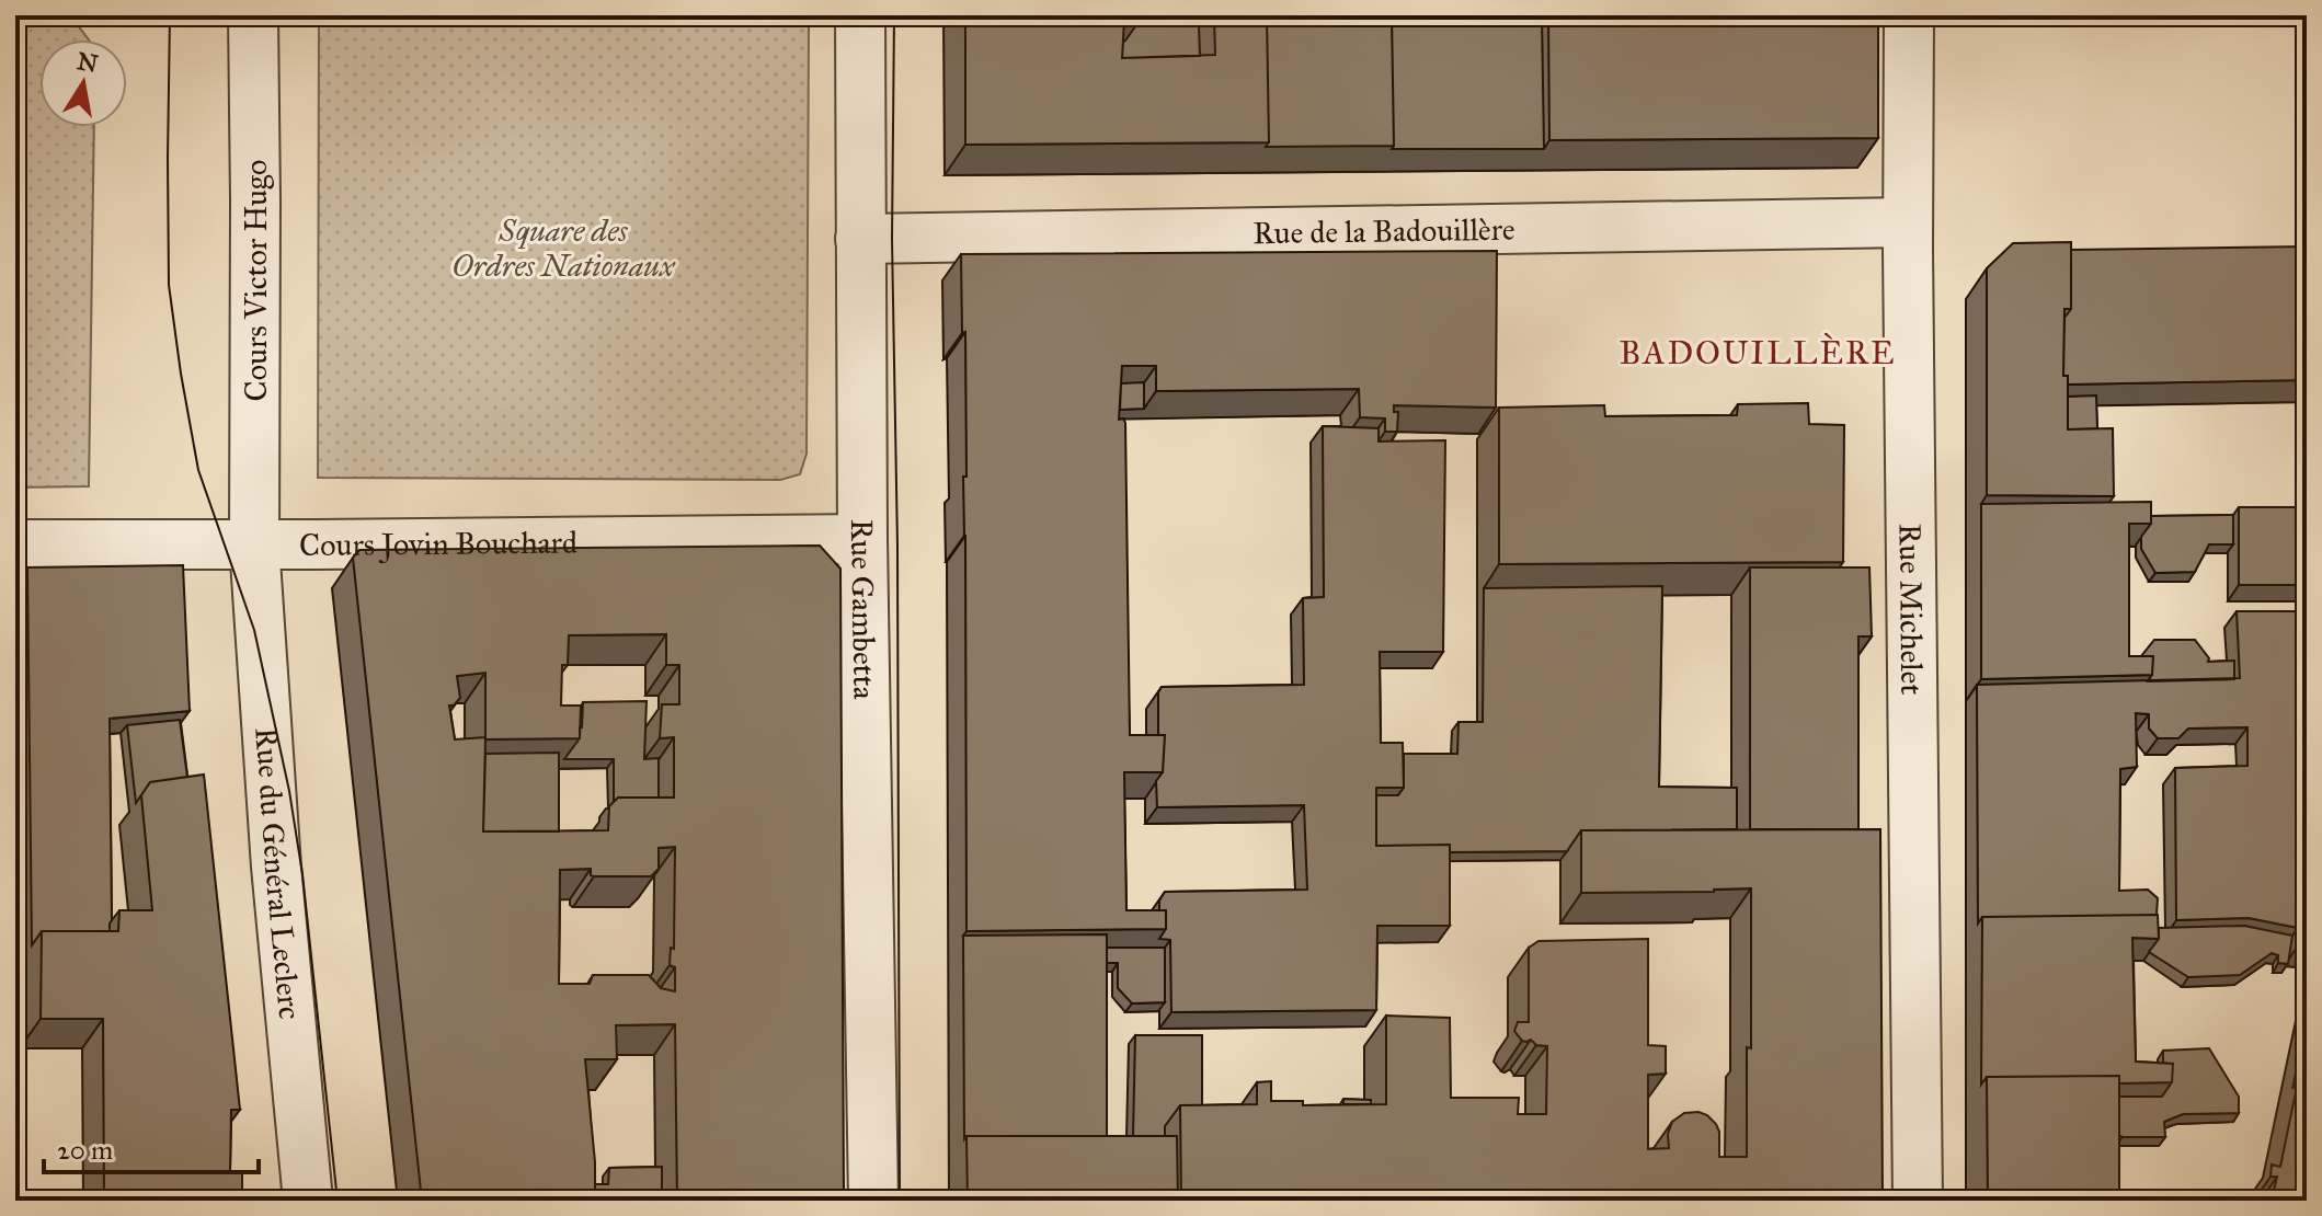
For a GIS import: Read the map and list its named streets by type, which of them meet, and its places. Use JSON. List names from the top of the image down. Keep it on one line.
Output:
{"streets":{"street":["Rue de la Badouillère","Cours Victor Hugo","Cours Jovin Bouchard","Rue Gambetta","Rue Michelet","Rue du Général Leclerc"]},"crossings":[["Rue de la Badouillère","Rue Gambetta"],["Rue de la Badouillère","Rue Michelet"],["Cours Victor Hugo","Cours Jovin Bouchard"],["Cours Victor Hugo","Rue du Général Leclerc"],["Cours Jovin Bouchard","Rue Gambetta"],["Cours Jovin Bouchard","Rue du Général Leclerc"]],"districts":["BADOUILLÈRE"],"parks":["Square des Ordres Nationaux"],"scale_bar":"20 m","north":"top"}
